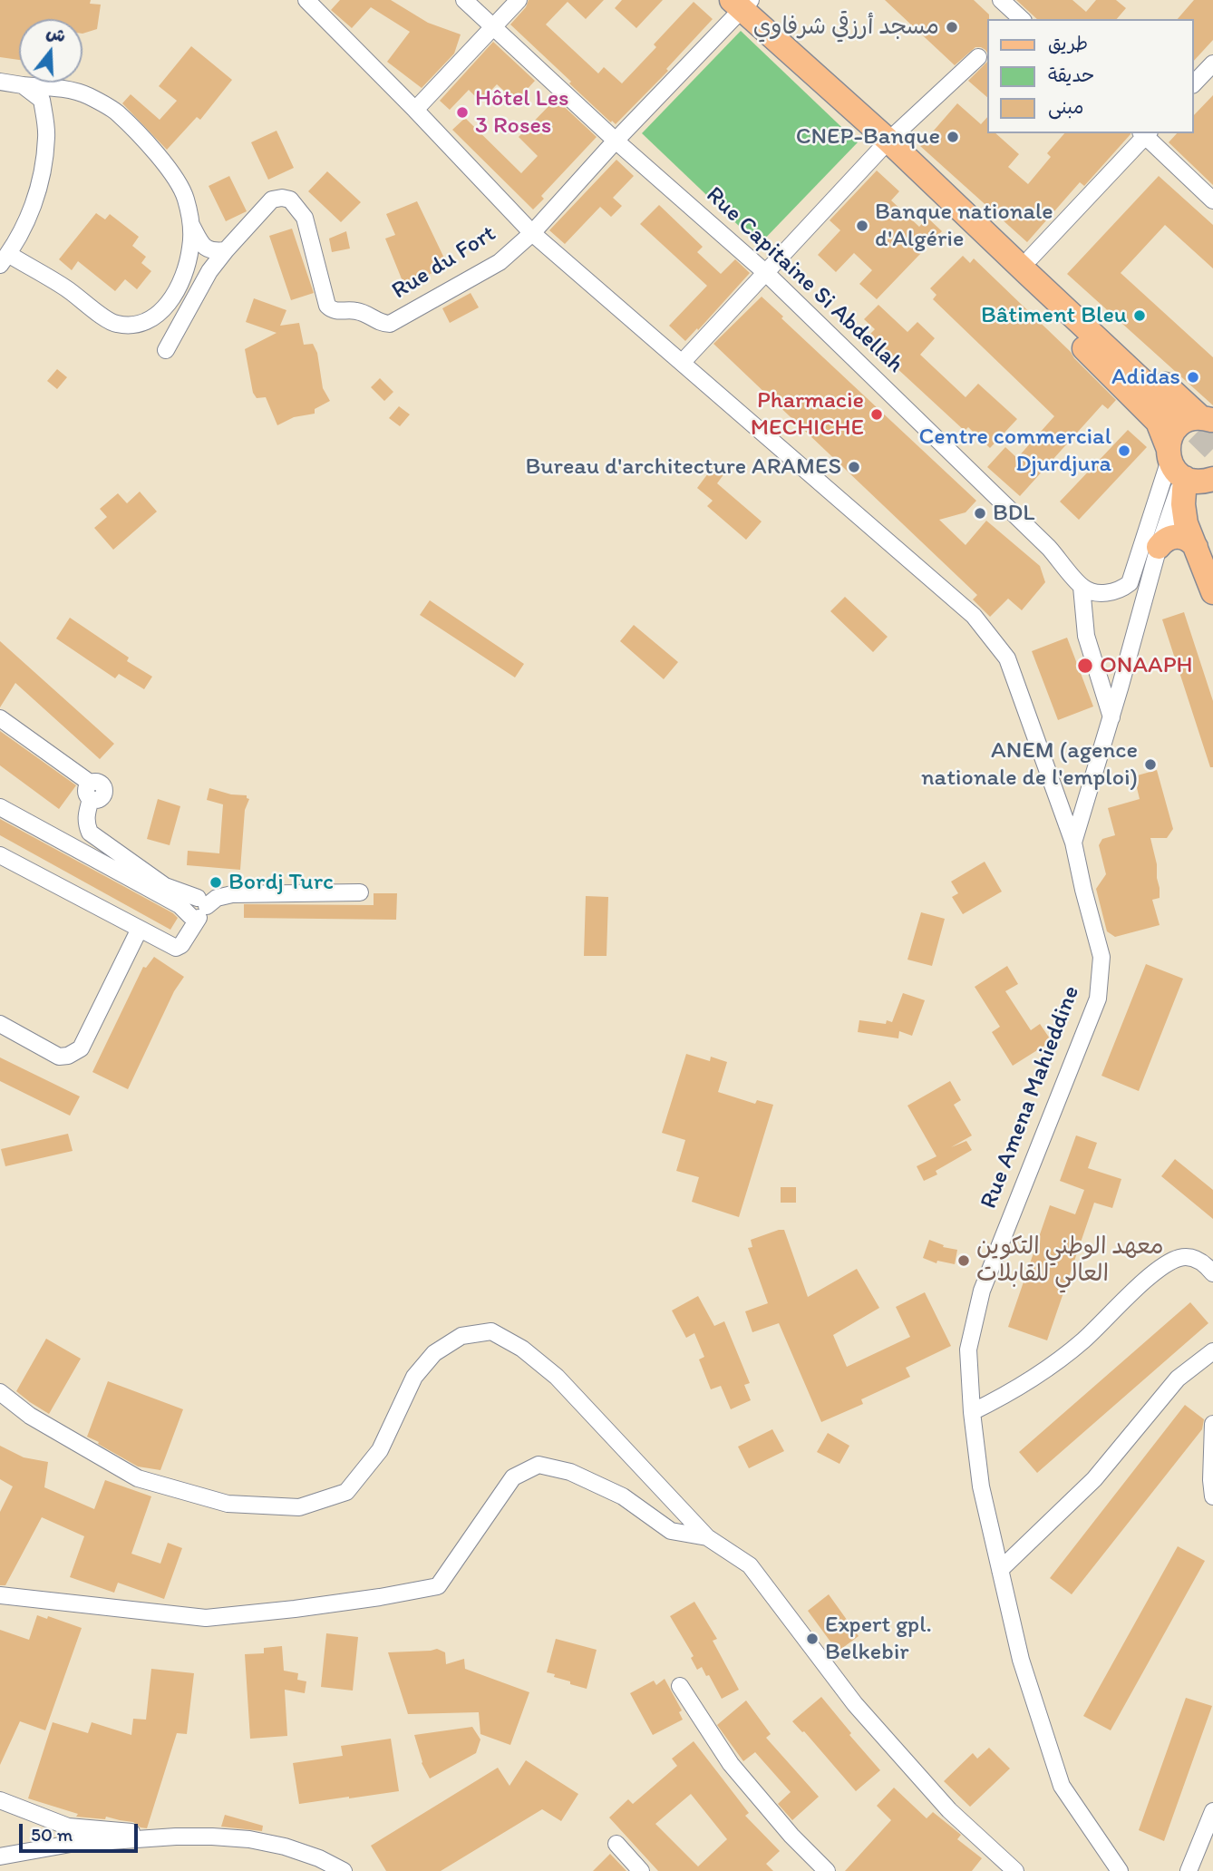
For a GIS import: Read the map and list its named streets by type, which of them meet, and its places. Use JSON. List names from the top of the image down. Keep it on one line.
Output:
{"streets":{"street":["Rue du Fort","Rue Capitaine Si Abdellah","Rue Amena Mahieddine"]},"places":["مسجد أرزقي شرفاوي","Hôtel Les 3 Roses","CNEP-Banque","Banque nationale d'Algérie","Bâtiment Bleu","Adidas","Pharmacie MECHICHE","Centre commercial Djurdjura","Bureau d'architecture ARAMES","BDL","ONAAPH","ANEM (agence nationale de l'emploi)","Bordj Turc","معهد الوطني التكوين العالي للقابلات","Expert gpl. Belkebir"],"legend":["طريق","حديقة","مبنى"],"scale_bar":"50 m","north":"top"}
